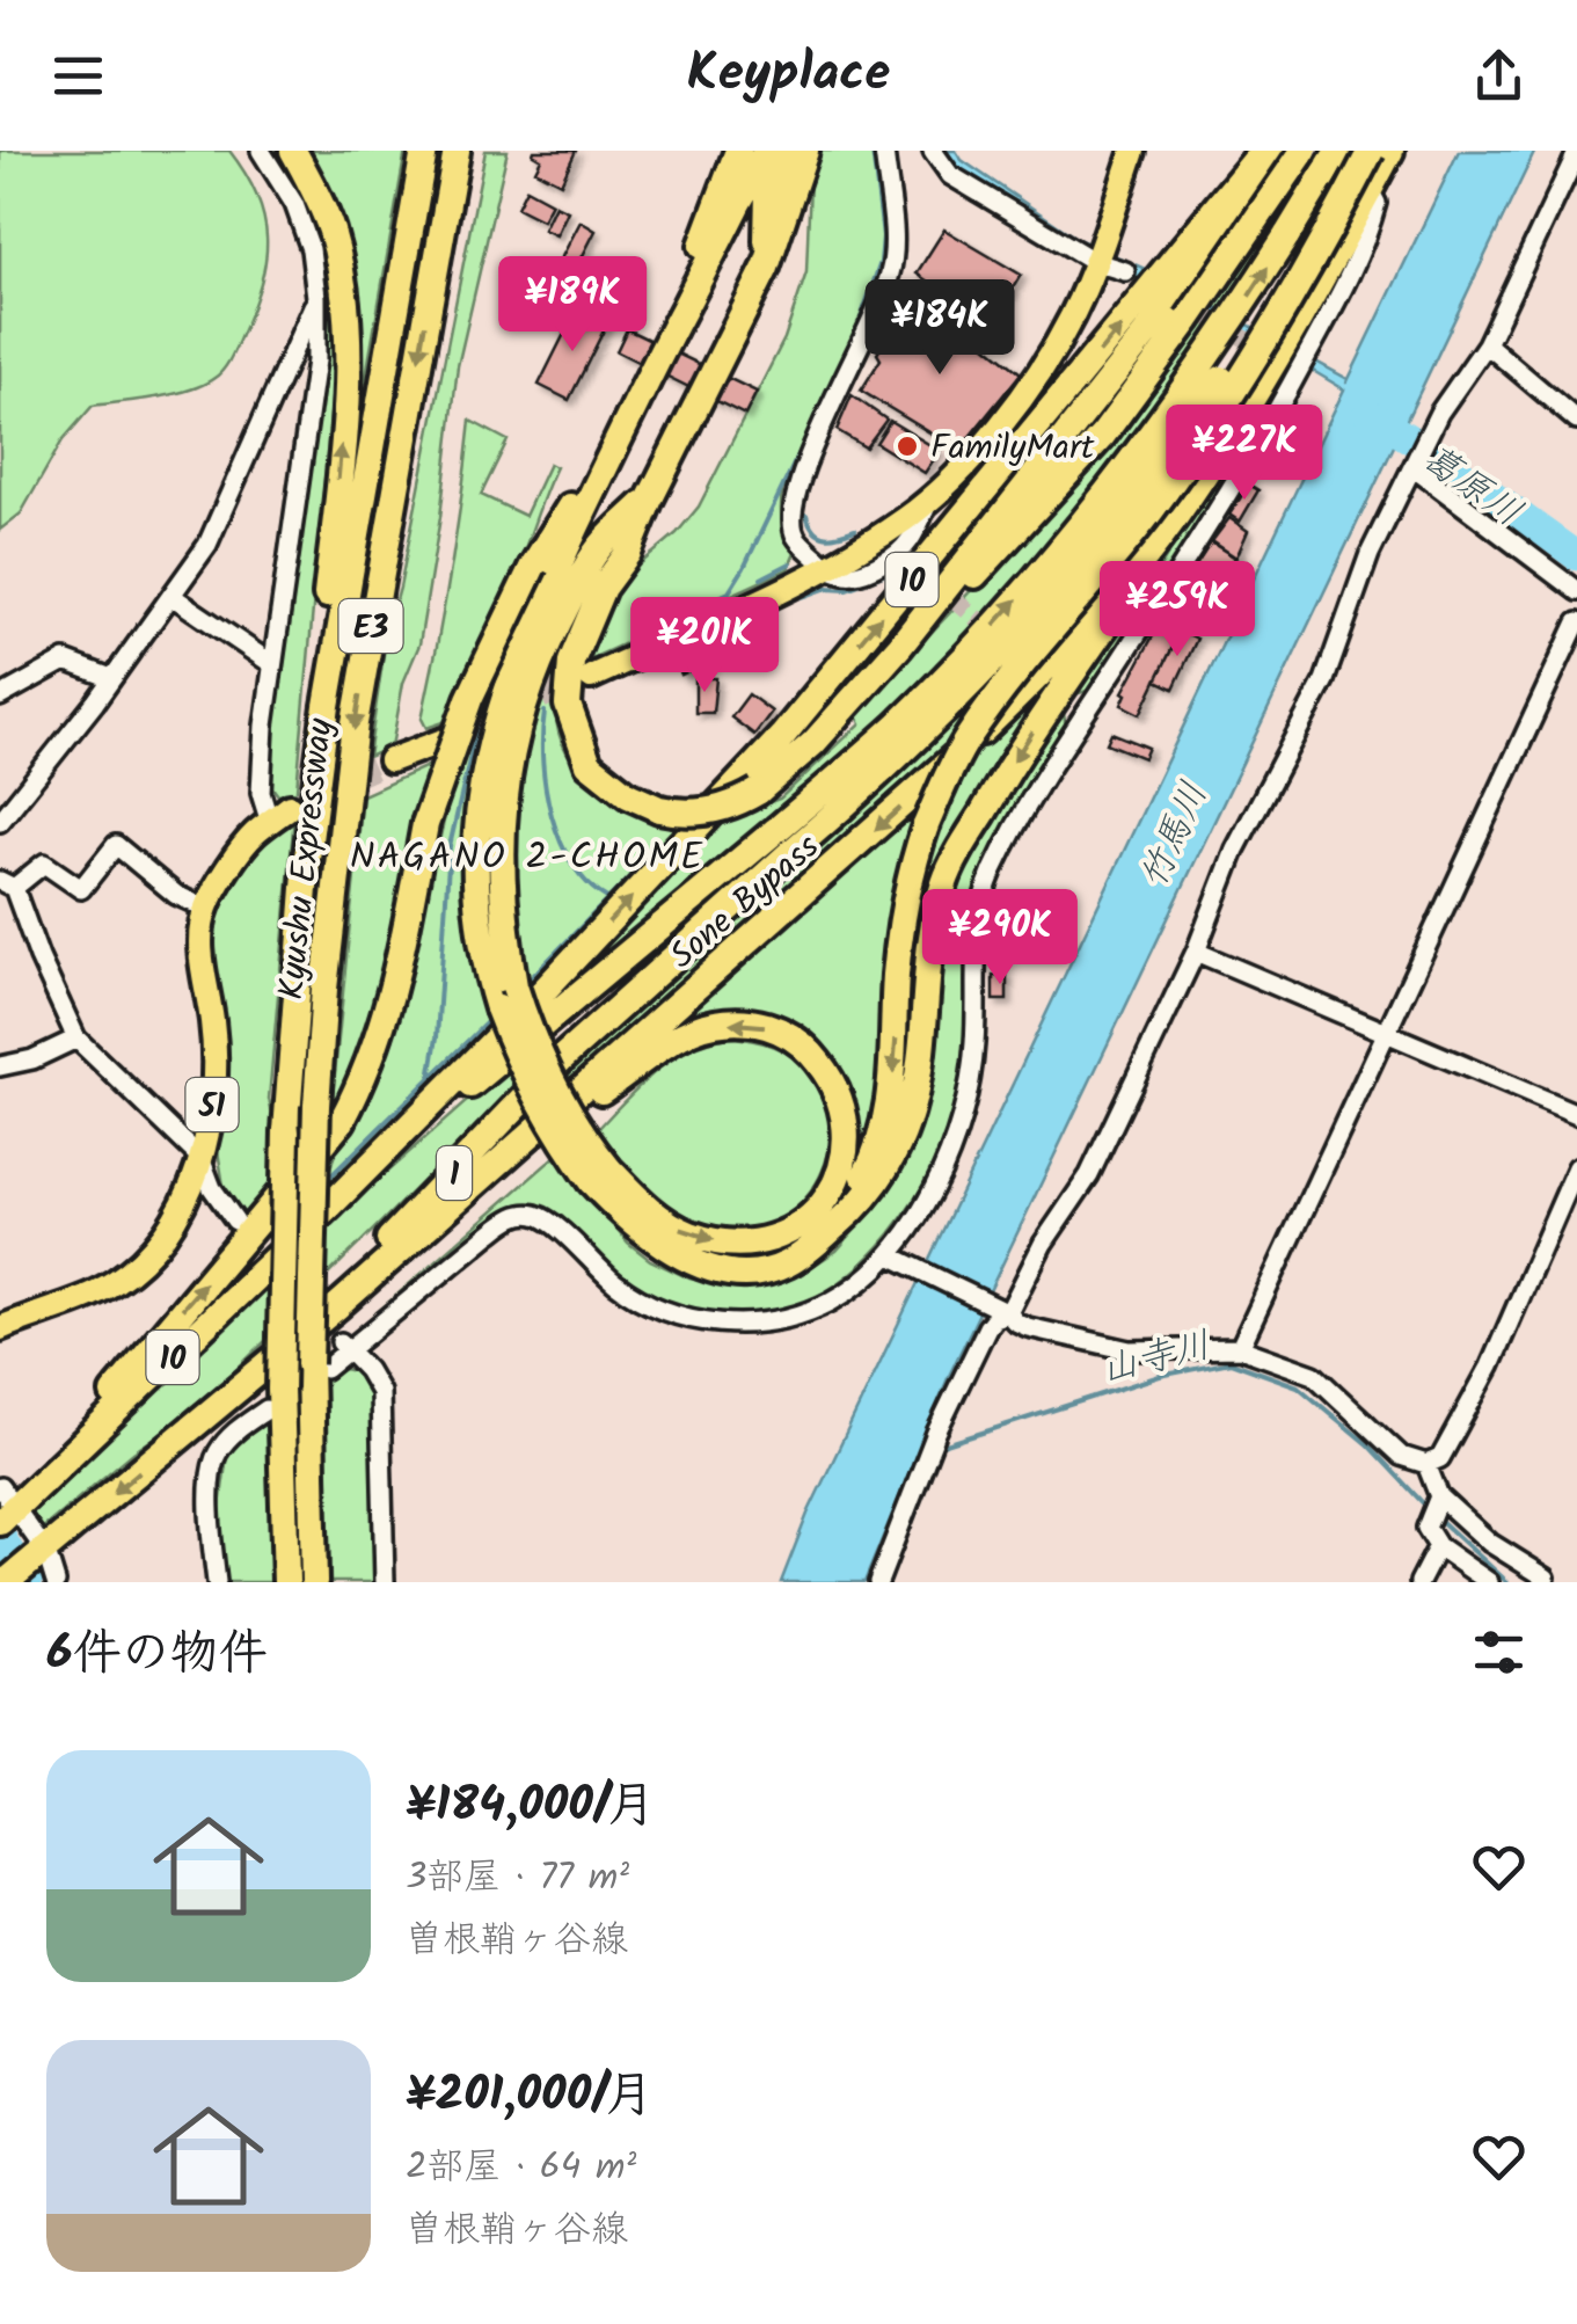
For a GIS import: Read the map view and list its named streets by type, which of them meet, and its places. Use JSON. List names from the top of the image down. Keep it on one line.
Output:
{"streets":{"highway":["10","E3","Kyushu Expressway","Sone Bypass","1"],"main road":["51"]},"crossings":[["10","1"],["Sone Bypass","1"]],"districts":["NAGANO 2-CHOME"],"water":["葛原川","竹馬川","山寺川"],"places":["FamilyMart"],"page":{"header":"Keyplace","price":["¥189K","¥184K","¥227K","¥259K","¥201K","¥290K"],"heading":"6件の物件","list":[{"name":"¥184,000/月","note":"3部屋 · 77 m² · 曽根鞘ヶ谷線"},{"name":"¥201,000/月","note":"2部屋 · 64 m² · 曽根鞘ヶ谷線"}]}}
